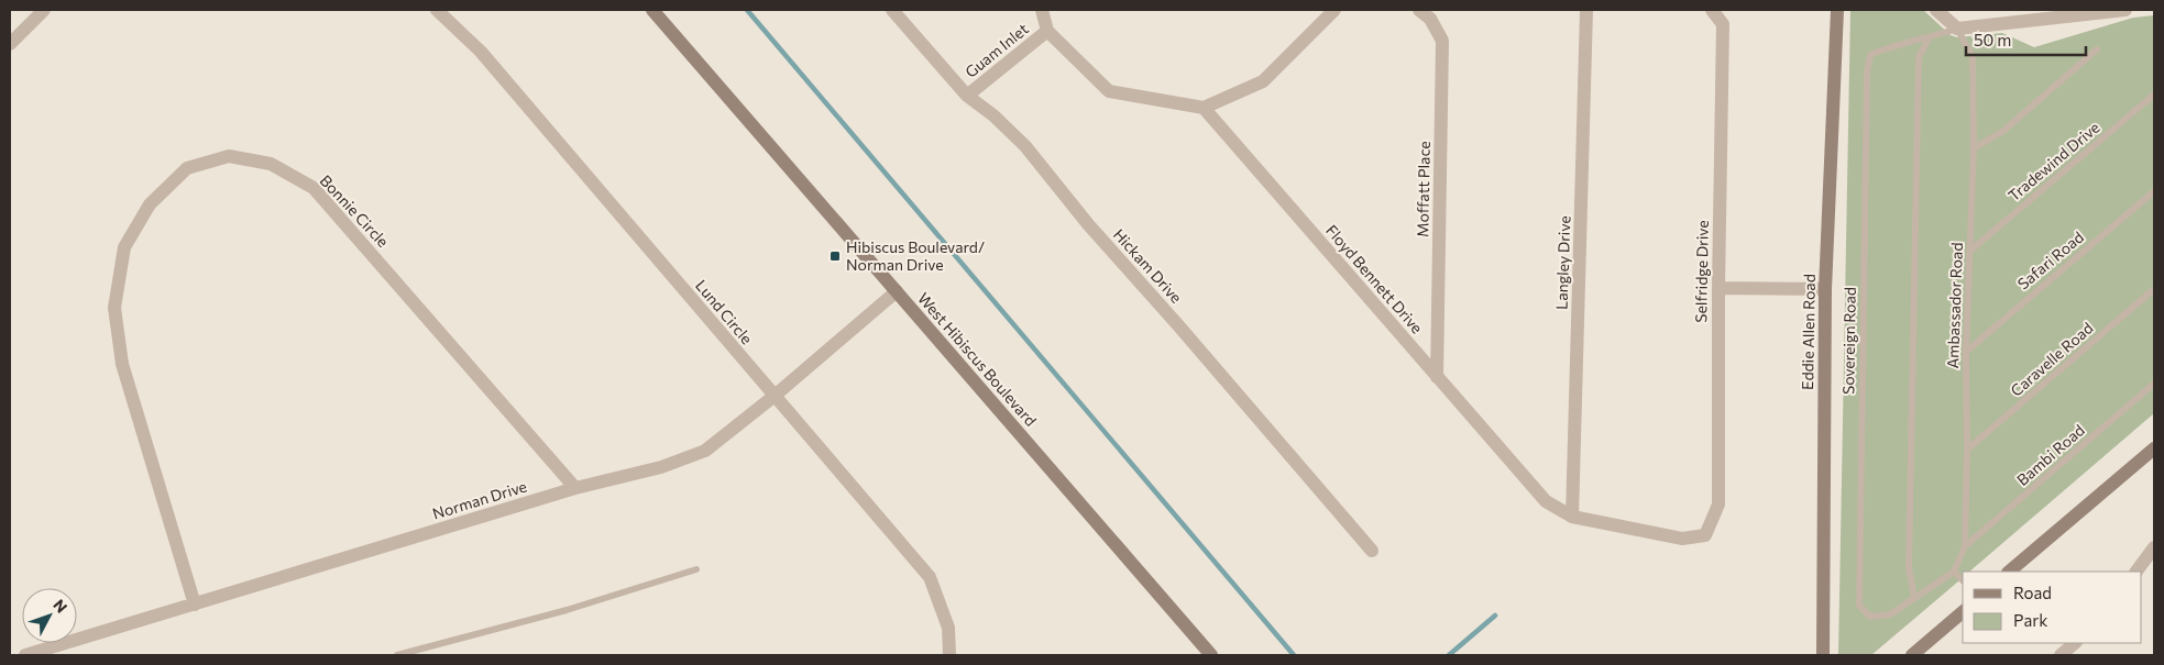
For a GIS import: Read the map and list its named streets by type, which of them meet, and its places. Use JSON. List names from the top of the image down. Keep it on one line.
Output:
{"streets":{"street":["Guam Inlet","Moffatt Place","Bonnie Circle","Langley Drive","Hickam Drive","Selfridge Drive","Floyd Bennett Drive","Lund Circle","Eddie Allen Road","West Hibiscus Boulevard","Norman Drive"],"lane":["Tradewind Drive","Safari Road","Ambassador Road","Sovereign Road","Caravelle Road","Bambi Road"]},"crossings":[["Guam Inlet","Hickam Drive"],["Tradewind Drive","Ambassador Road"],["Moffatt Place","Floyd Bennett Drive"],["Bonnie Circle","Norman Drive"],["Safari Road","Ambassador Road"],["Langley Drive","Floyd Bennett Drive"],["Selfridge Drive","Floyd Bennett Drive"],["Ambassador Road","Sovereign Road"],["Ambassador Road","Caravelle Road"],["Ambassador Road","Bambi Road"],["Lund Circle","Norman Drive"],["West Hibiscus Boulevard","Norman Drive"]],"places":{"transit":["Hibiscus Boulevard/ Norman Drive"]},"legend":["Road","Park"],"scale_bar":"50 m","north":"top right"}
